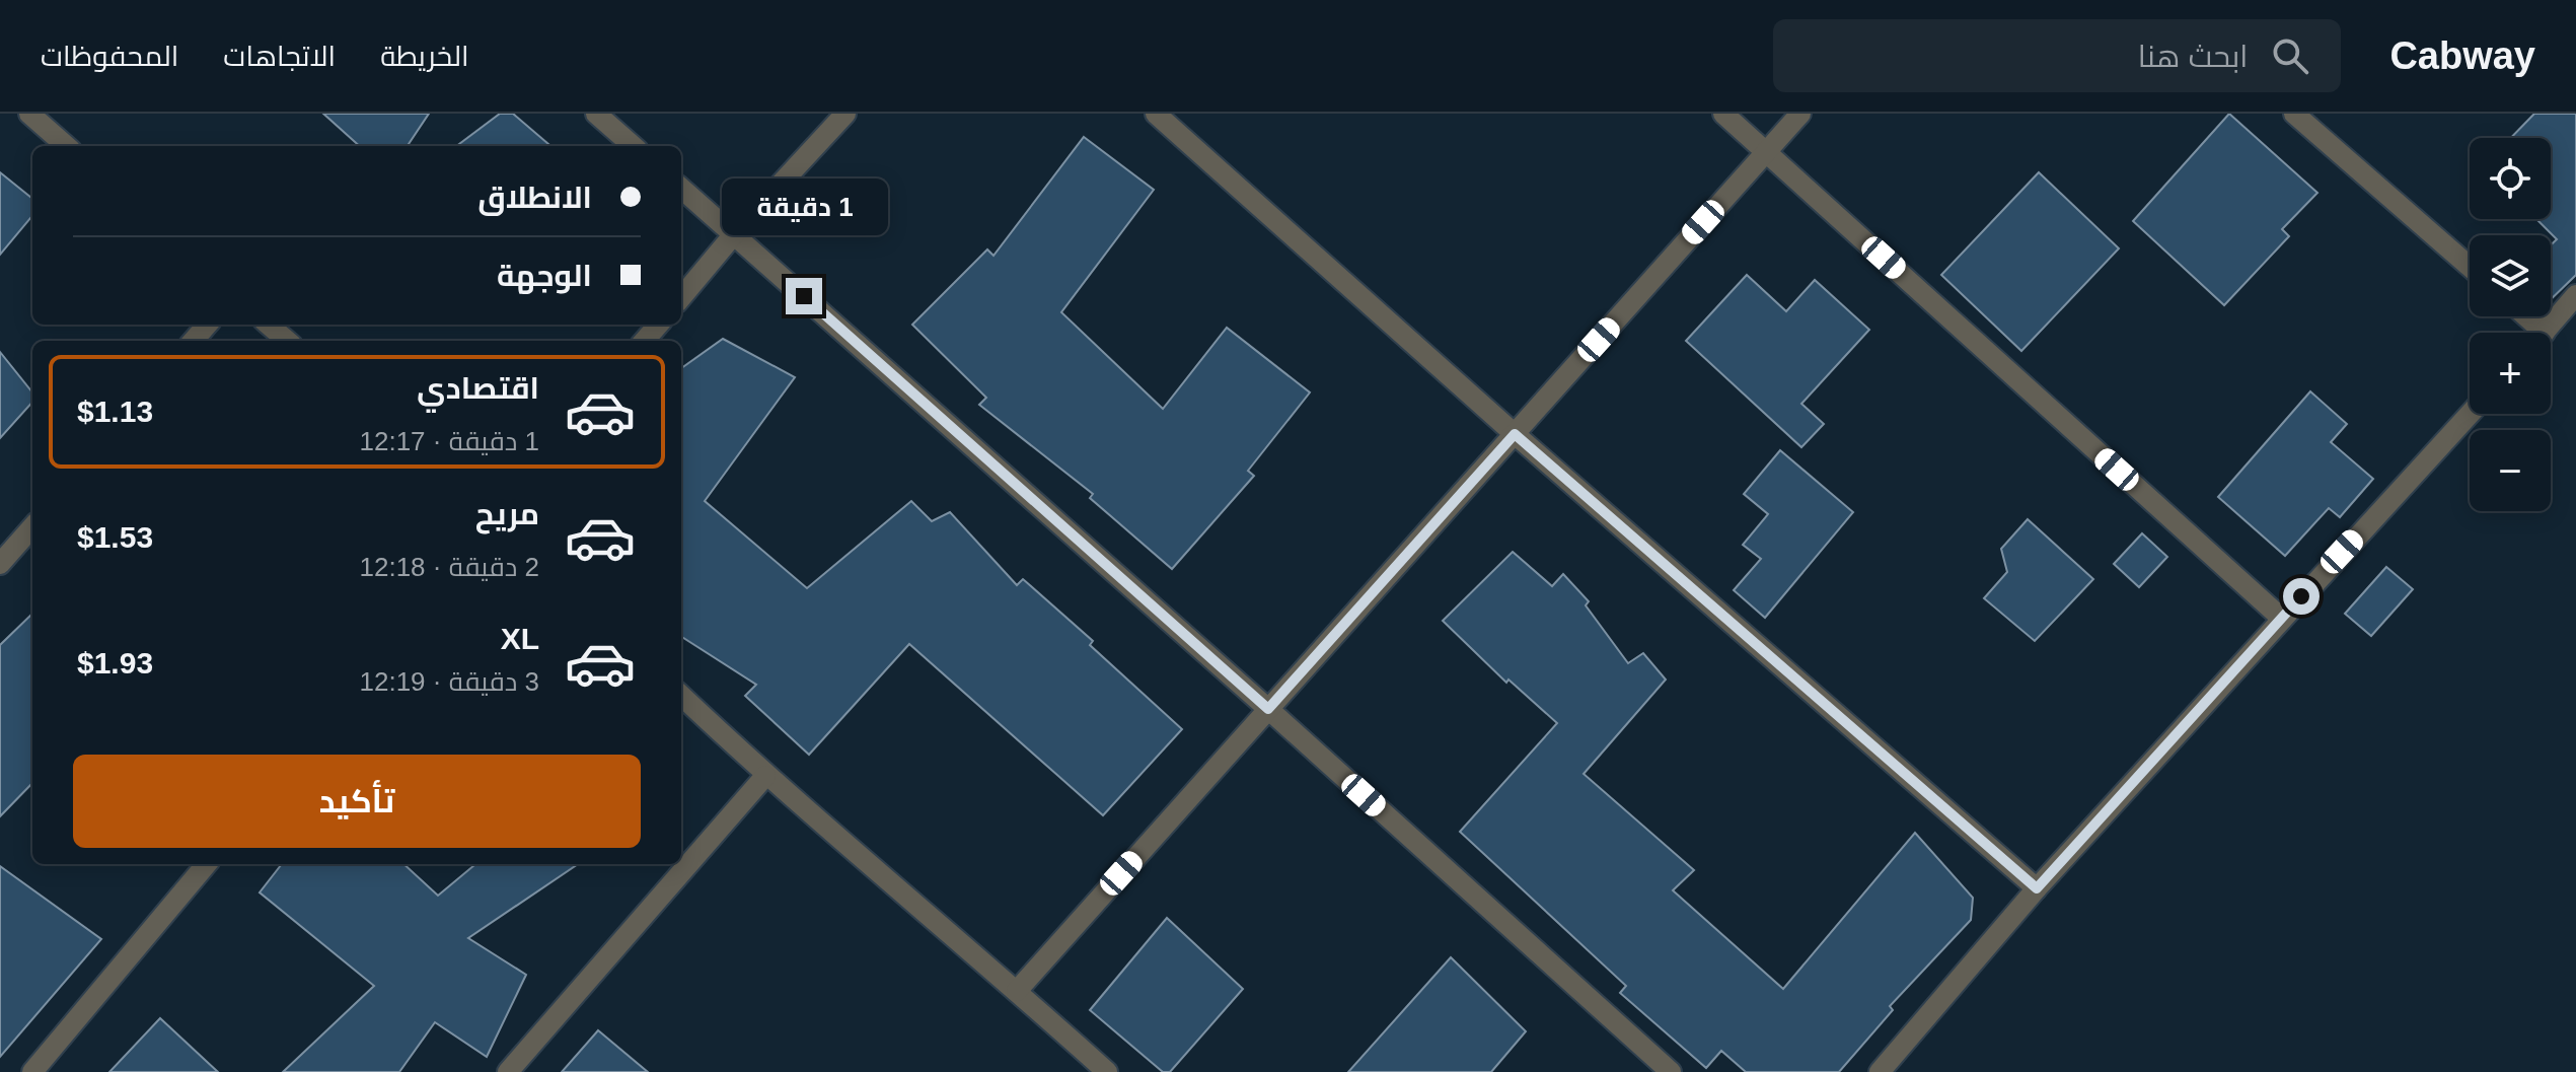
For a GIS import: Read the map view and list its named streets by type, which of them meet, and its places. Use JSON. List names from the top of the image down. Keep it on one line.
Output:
{"page":{"header":"Cabway","search":"ابحث هنا","nav":["الخريطة","الاتجاهات","المحفوظات"],"map_buttons":["+","−"],"banner":["الانطلاق","الوجهة"],"bubble":"1 دقيقة","list":[{"name":"اقتصادي","note":"1 دقيقة · 12:17","value":"$1.13"},{"name":"مريح","note":"2 دقيقة · 12:18","value":"$1.53"},{"name":"XL","note":"3 دقيقة · 12:19","value":"$1.93"}],"buttons":"تأكيد"}}
